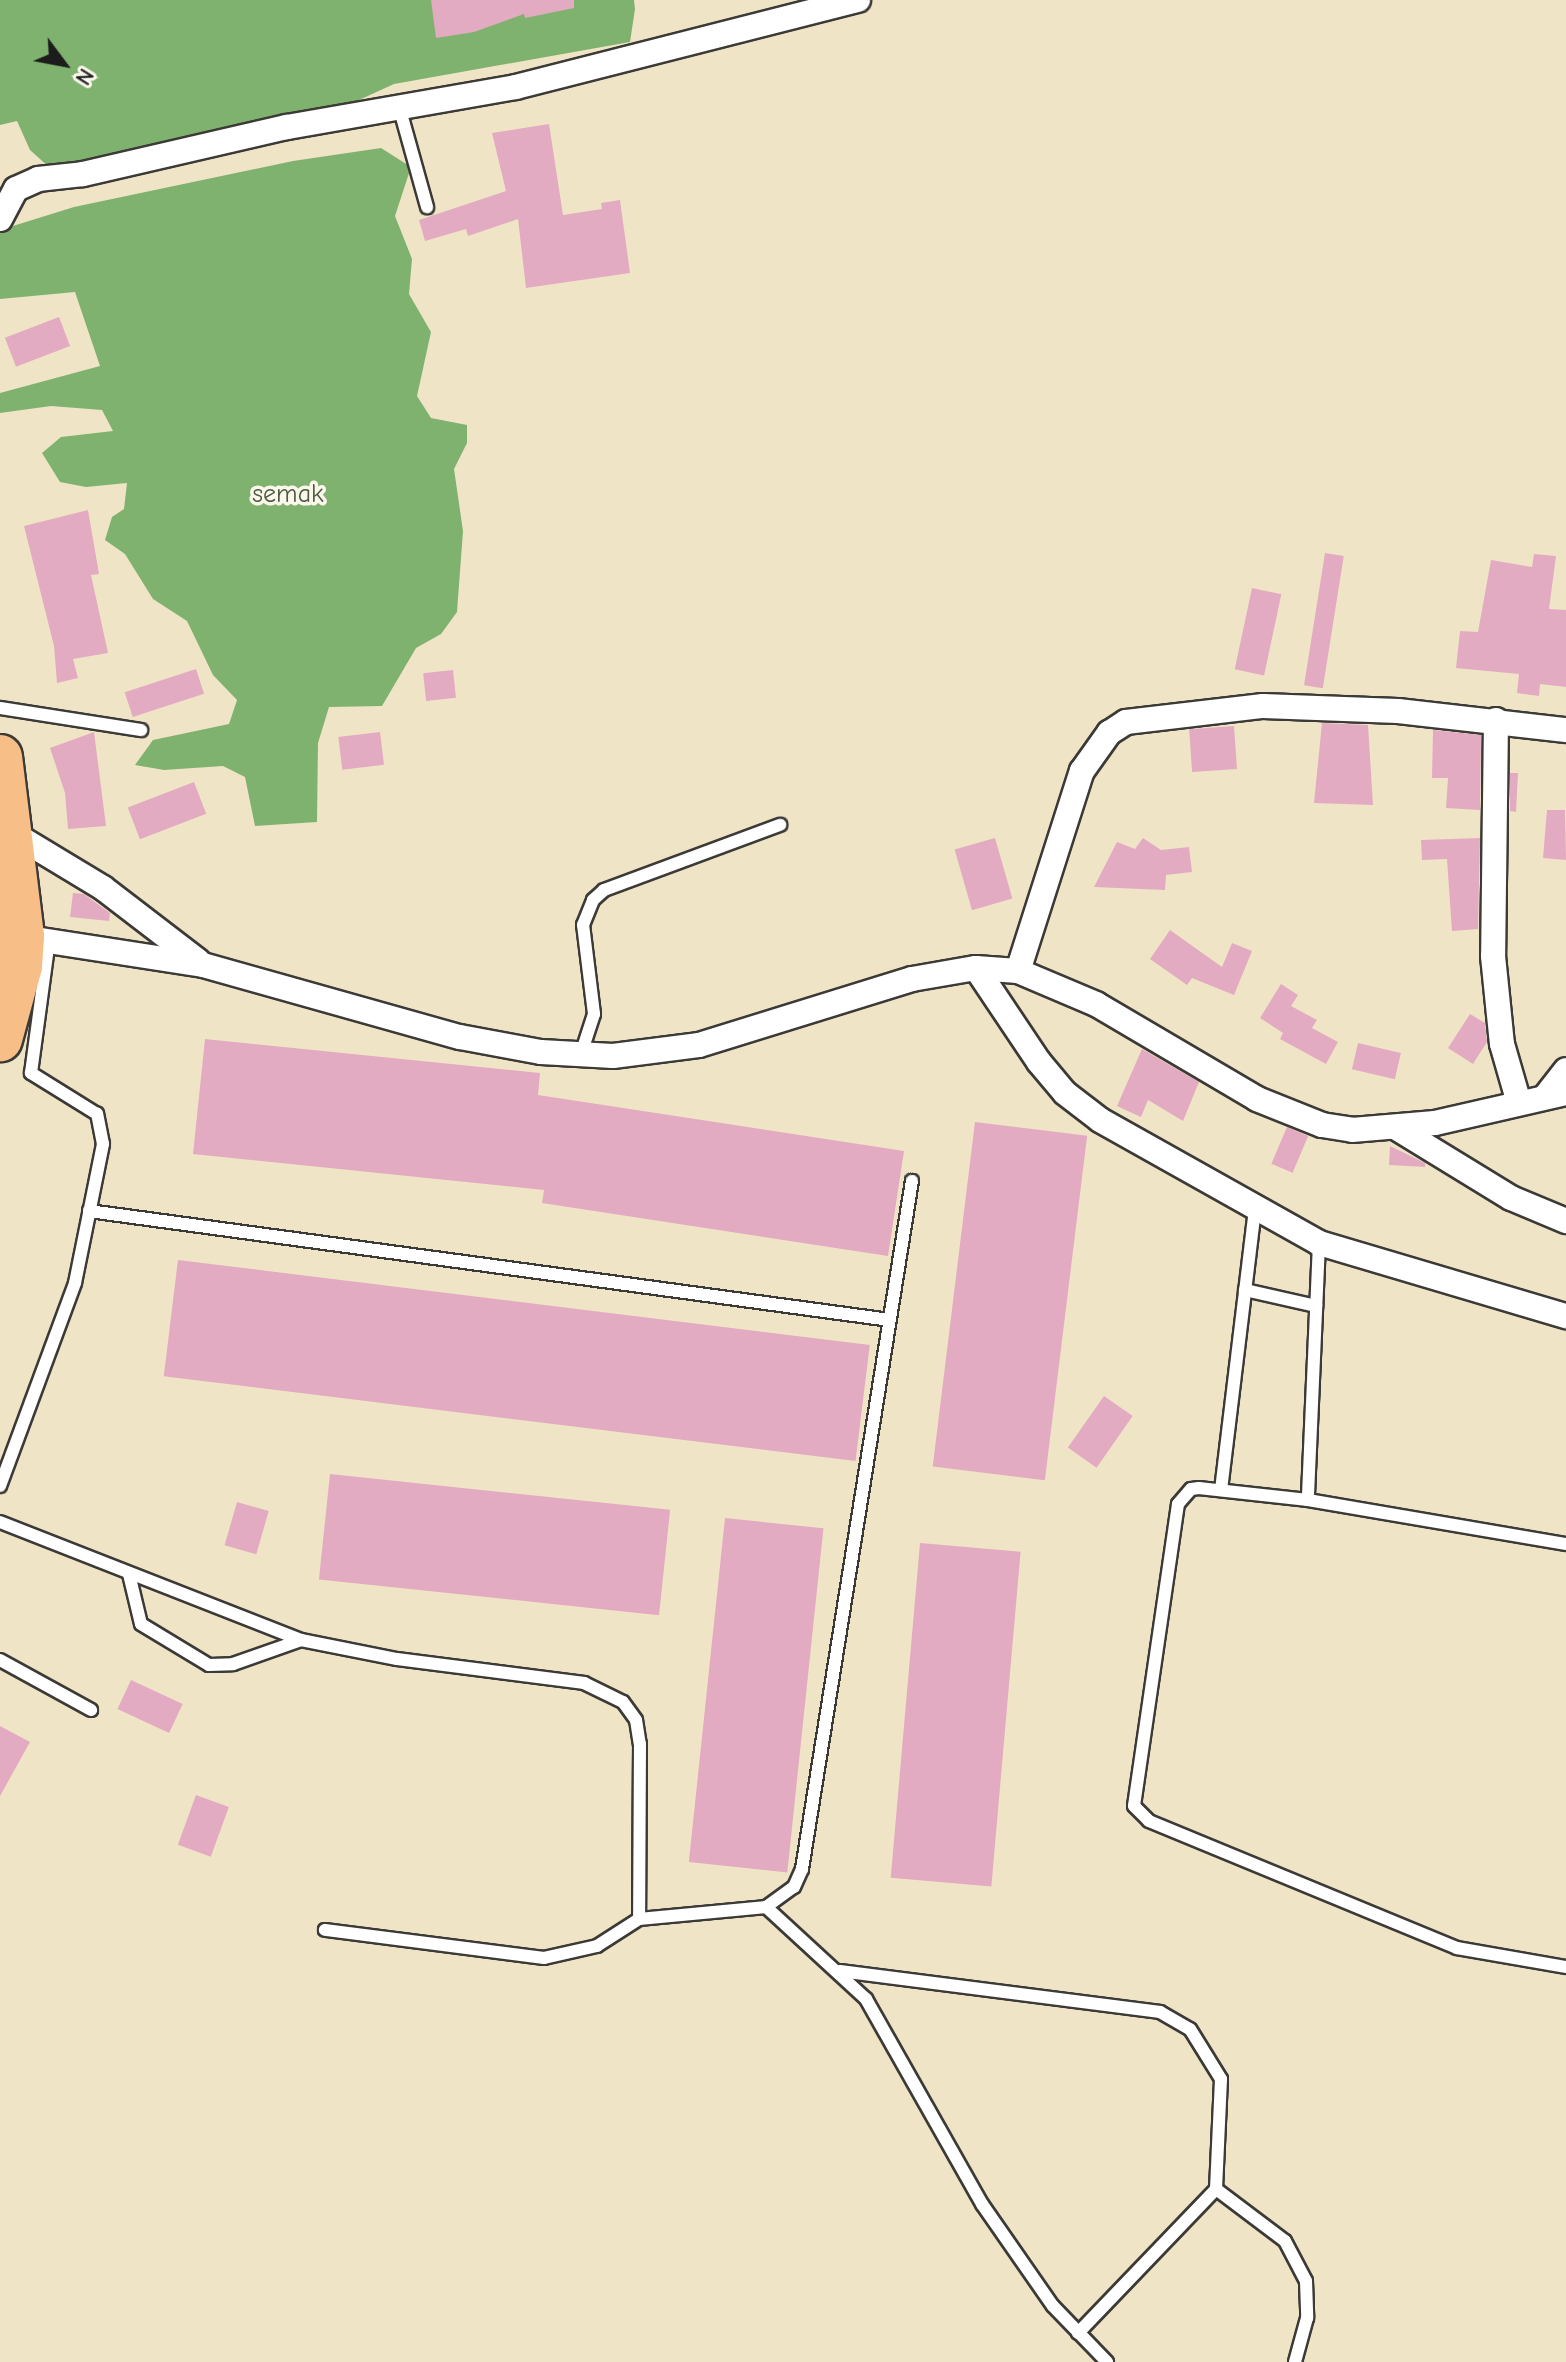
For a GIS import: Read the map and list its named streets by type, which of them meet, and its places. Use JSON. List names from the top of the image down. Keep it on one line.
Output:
{"parks":["semak"],"north":"bottom right"}
